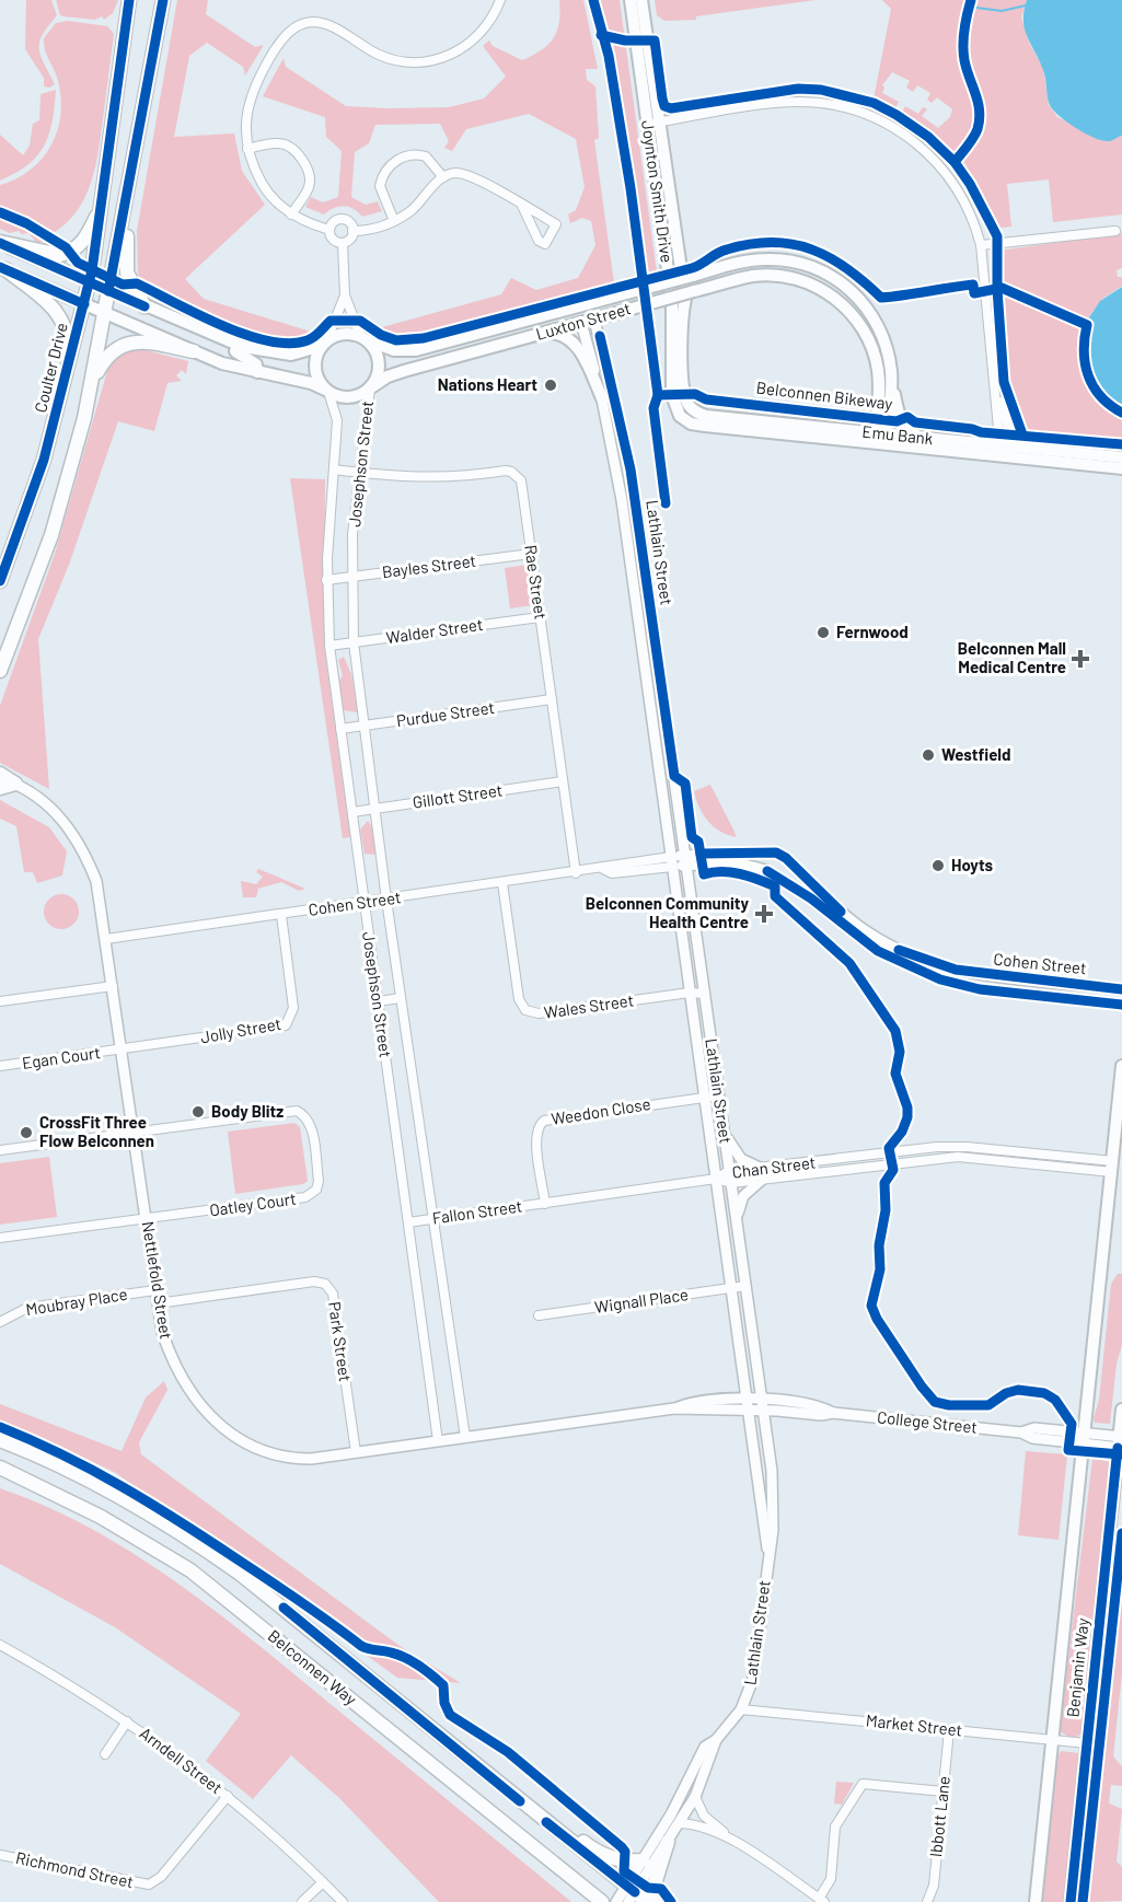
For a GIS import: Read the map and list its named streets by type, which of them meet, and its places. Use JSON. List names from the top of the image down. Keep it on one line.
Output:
{"streets":{"main road":["Joynton Smith Drive","Luxton Street","Coulter Drive","Emu Bank","Belconnen Way","Benjamin Way"],"street":["Josephson Street","Lathlain Street","Bayles Street","Rae Street","Walder Street","Purdue Street","Gillott Street","Cohen Street","Wales Street","Jolly Street","Egan Court","Weedon Close","Chan Street","Oatley Court","Fallon Street","Nettlefold Street","Wignall Place","Moubray Place","Park Street","College Street","Market Street","Arndell Street","Ibbott Lane","Richmond Street"],"cycle path":["Belconnen Bikeway"]},"crossings":[["Joynton Smith Drive","Emu Bank"],["Luxton Street","Emu Bank"],["Luxton Street","Josephson Street"],["Luxton Street","Lathlain Street"],["Josephson Street","Bayles Street"],["Josephson Street","Rae Street"],["Josephson Street","Walder Street"],["Josephson Street","Purdue Street"],["Josephson Street","Gillott Street"],["Josephson Street","Cohen Street"],["Josephson Street","Fallon Street"],["Josephson Street","Nettlefold Street"],["Lathlain Street","Cohen Street"],["Lathlain Street","Wales Street"],["Lathlain Street","Weedon Close"],["Lathlain Street","Chan Street"],["Lathlain Street","Nettlefold Street"],["Lathlain Street","Wignall Place"],["Lathlain Street","College Street"],["Lathlain Street","Belconnen Way"],["Lathlain Street","Market Street"],["Bayles Street","Rae Street"],["Rae Street","Walder Street"],["Rae Street","Purdue Street"],["Rae Street","Gillott Street"],["Rae Street","Cohen Street"],["Cohen Street","Wales Street"],["Cohen Street","Jolly Street"],["Cohen Street","Nettlefold Street"],["Jolly Street","Egan Court"],["Jolly Street","Nettlefold Street"],["Egan Court","Nettlefold Street"],["Weedon Close","Fallon Street"],["Chan Street","Benjamin Way"],["Oatley Court","Nettlefold Street"],["Nettlefold Street","Moubray Place"],["Nettlefold Street","Park Street"],["Nettlefold Street","College Street"],["College Street","Benjamin Way"],["Benjamin Way","Market Street"],["Market Street","Ibbott Lane"],["Arndell Street","Richmond Street"]],"places":{"other":["Nations Heart","Fernwood","Westfield","Hoyts","Body Blitz","CrossFit Three Flow Belconnen"],"health":["Belconnen Mall Medical Centre","Belconnen Community Health Centre"]}}
